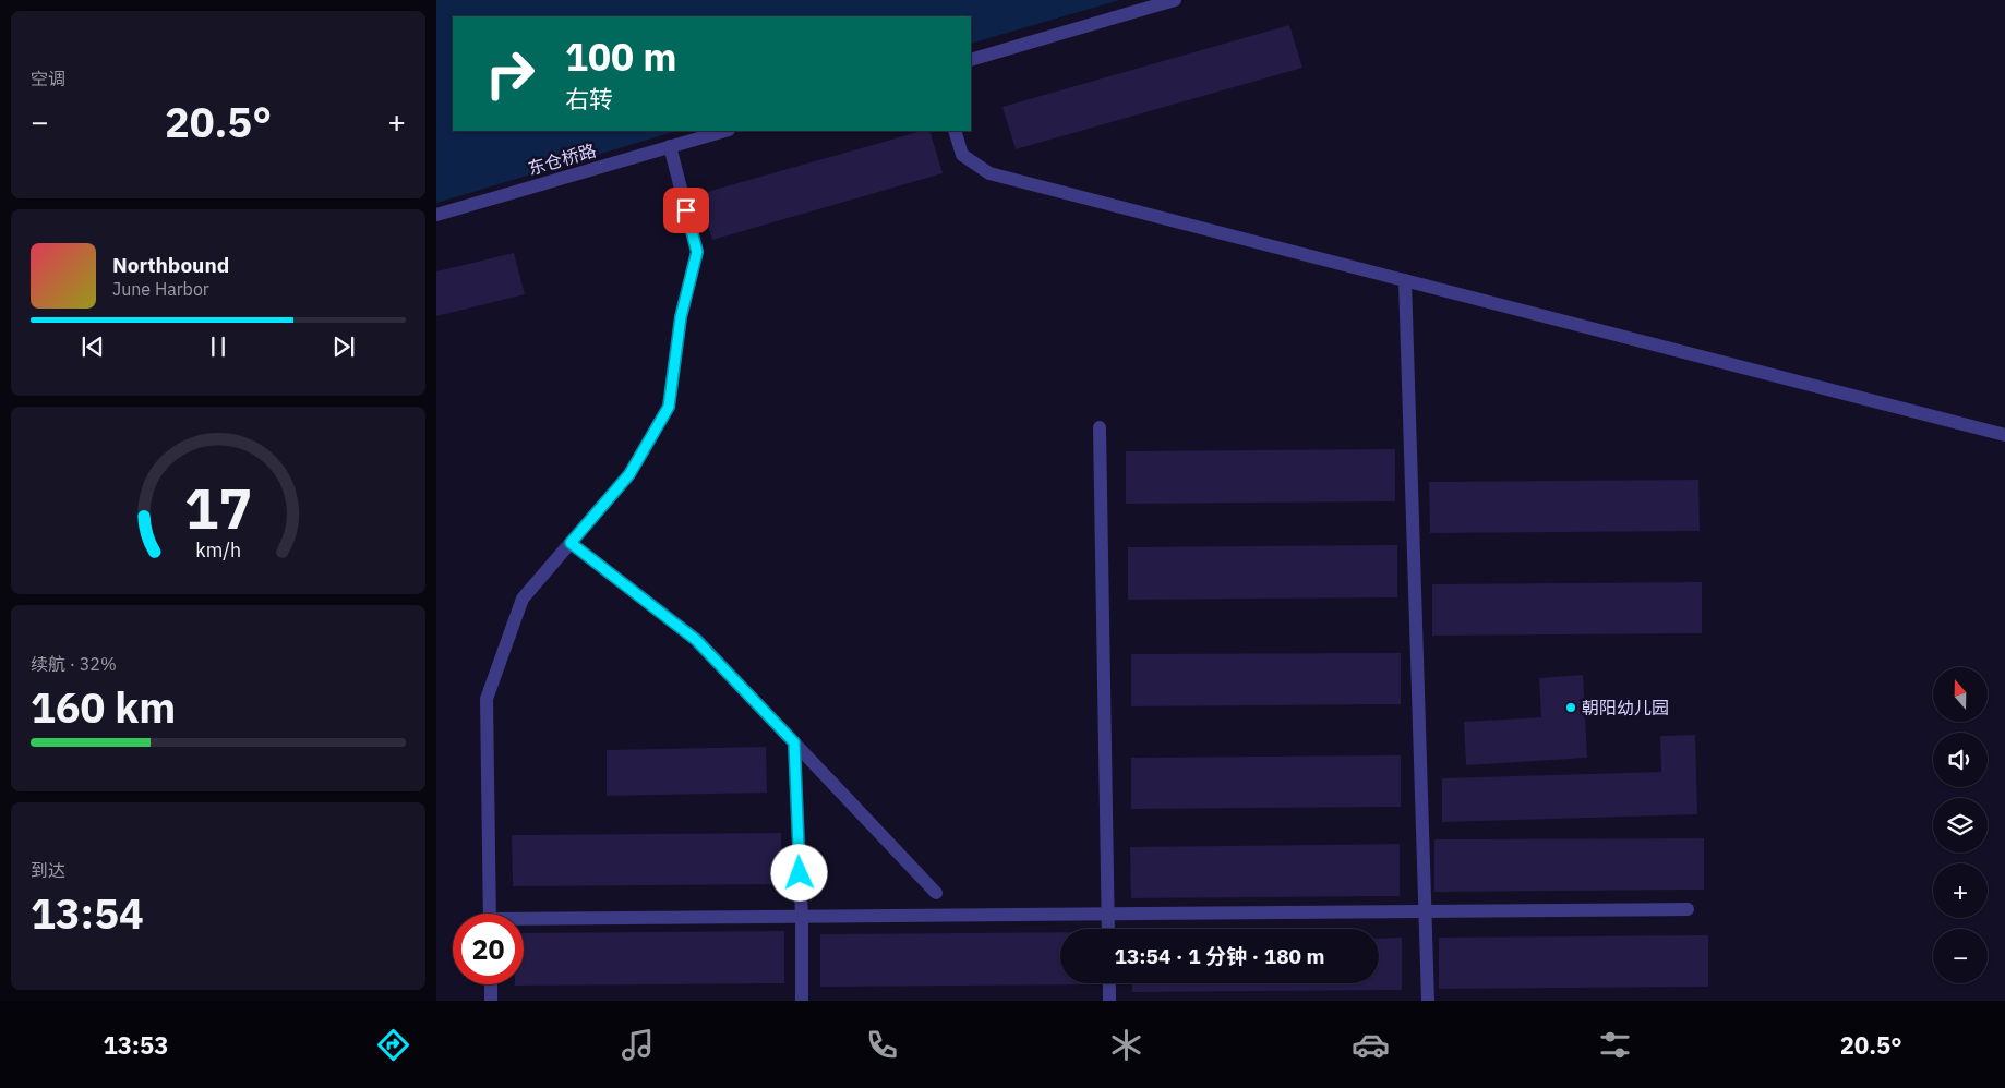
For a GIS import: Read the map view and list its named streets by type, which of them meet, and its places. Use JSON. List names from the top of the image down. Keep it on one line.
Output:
{"streets":{"lane":["东仓桥路"]},"places":["朝阳幼儿园"],"north":"top","page":{"tile":["空调",["续航 · 32%","160 km"],["到达","13:54"]],"turn":["100 m","右转"],"heat":["−","20.5°","+"],"song":["Northbound","June Harbor"],"map_buttons":["+","−"],"limit":"20","trip":"13:54 · 1 分钟 · 180 m","tabs":["13:53","20.5°"],"gauge":["17","km/h"]}}
